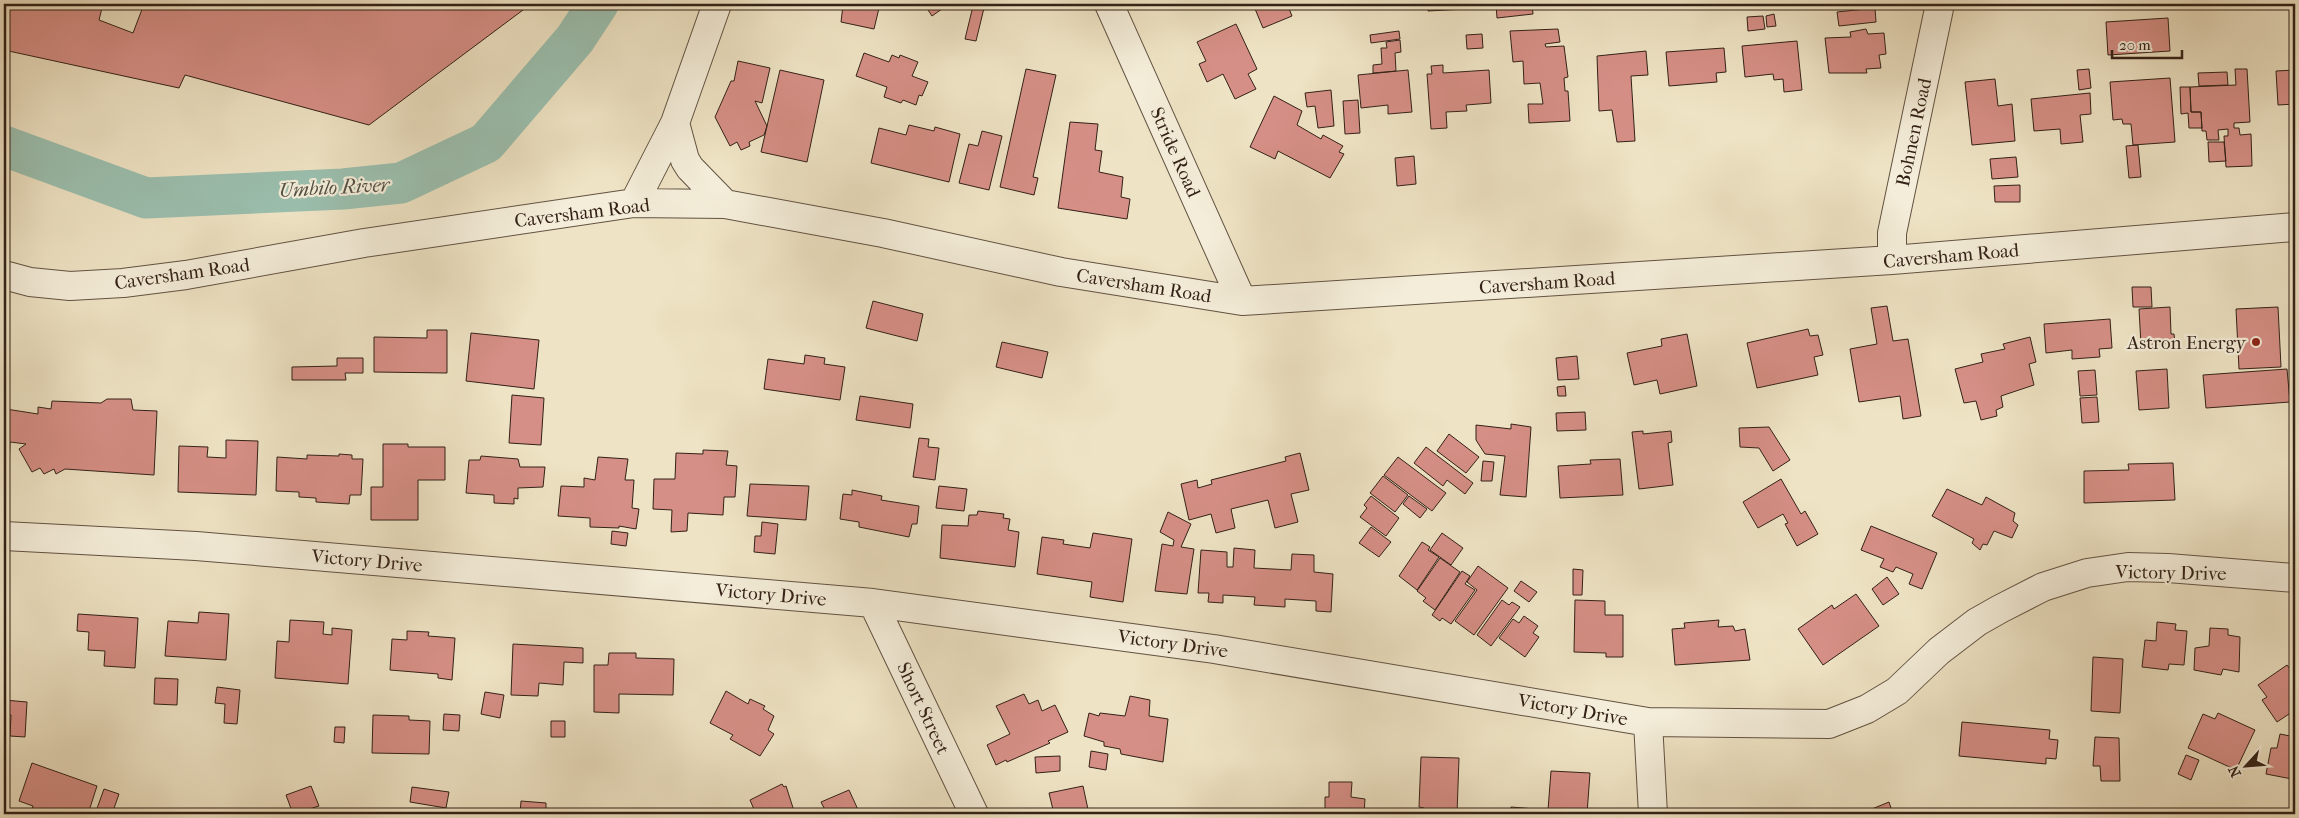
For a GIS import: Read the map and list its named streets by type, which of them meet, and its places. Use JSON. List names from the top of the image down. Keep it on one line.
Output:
{"streets":{"street":["Bohnen Road","Stride Road","Caversham Road","Victory Drive","Short Street"]},"crossings":[["Bohnen Road","Caversham Road"],["Stride Road","Caversham Road"],["Victory Drive","Short Street"]],"water":["Umbilo River"],"places":["Astron Energy"],"scale_bar":"20 m","north":"bottom left"}
